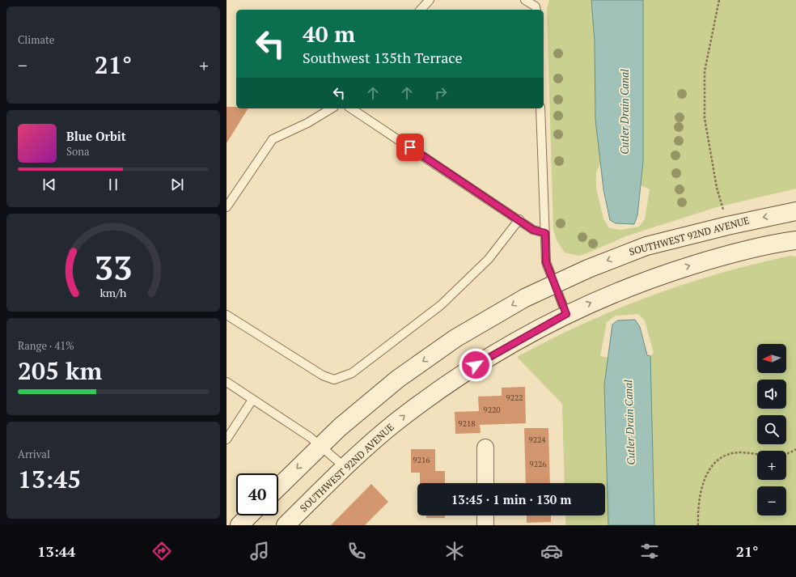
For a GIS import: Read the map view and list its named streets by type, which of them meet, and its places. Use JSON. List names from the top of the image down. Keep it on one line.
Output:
{"streets":{"street":["SOUTHWEST 92ND AVENUE"]},"water":["Cutler Drain Canal"],"house_numbers":["9222","9220","9218","9224","9216","9226"],"north":"left","page":{"tile":["Climate",["Range · 41%","205 km"],["Arrival","13:45"]],"turn":["40 m","Southwest 135th Terrace"],"heat":["−","21°","+"],"song":["Blue Orbit","Sona"],"map_buttons":["+","−"],"limit":"40","trip":"13:45 · 1 min · 130 m","tabs":["13:44","21°"],"gauge":["33","km/h"]}}
